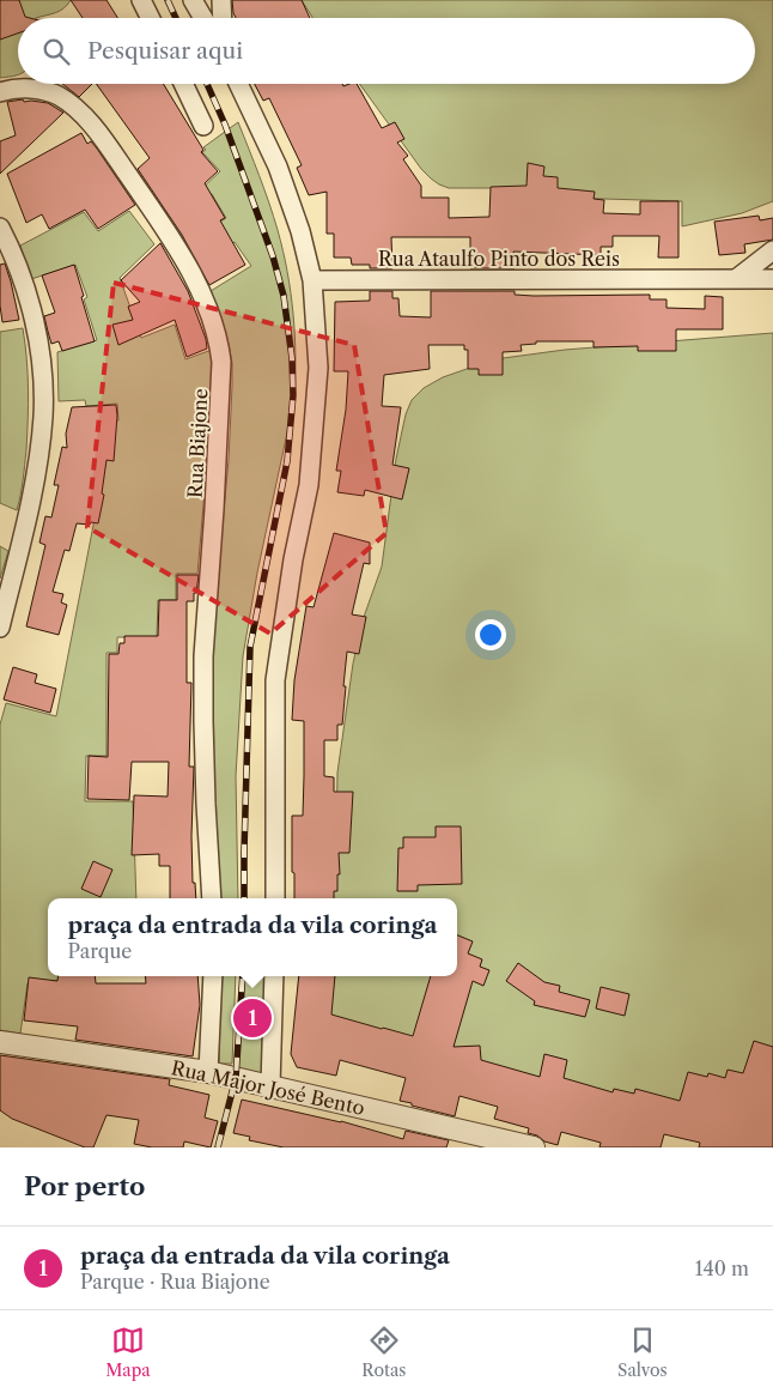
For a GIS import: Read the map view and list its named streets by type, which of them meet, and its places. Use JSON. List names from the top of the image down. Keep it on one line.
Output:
{"streets":{"street":["Rua Ataulfo Pinto dos Reis","Rua Biajone","Rua Major José Bento"]},"page":{"search":"Pesquisar aqui","popup":["praça da entrada da vila coringa","Parque"],"pins":"1","heading":"Por perto","list":[{"mark":"1","name":"praça da entrada da vila coringa","note":"Parque · Rua Biajone","value":"140 m"}],"nav":["Mapa","Rotas","Salvos"]}}
